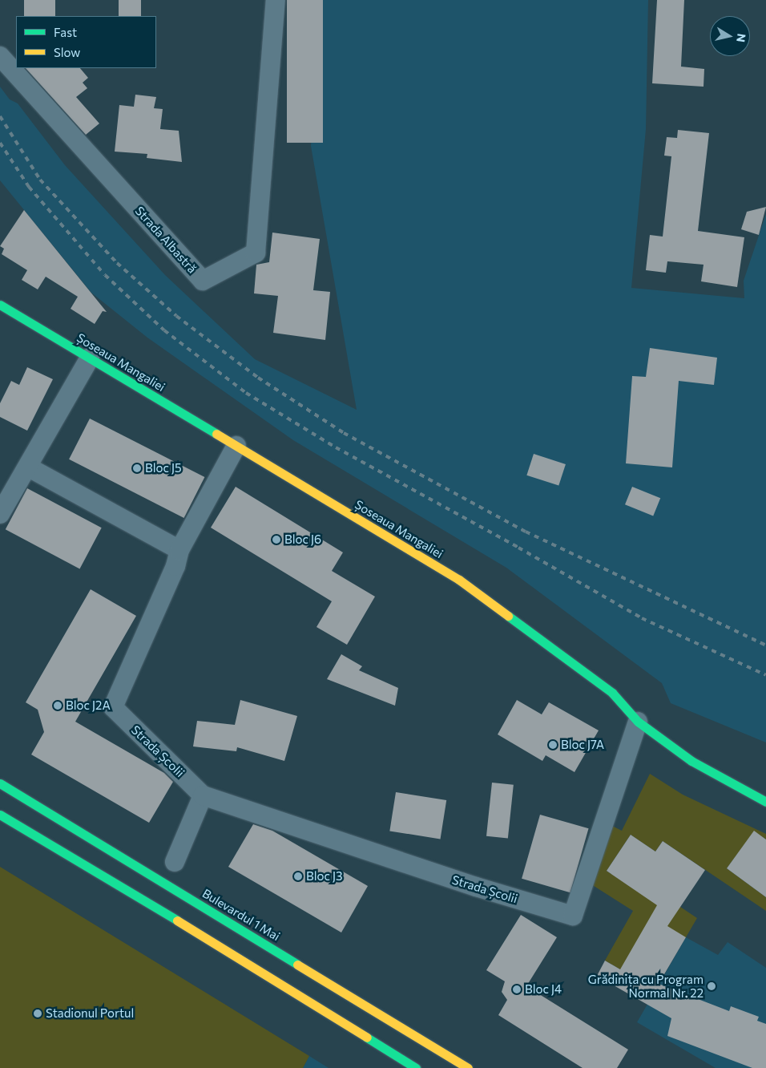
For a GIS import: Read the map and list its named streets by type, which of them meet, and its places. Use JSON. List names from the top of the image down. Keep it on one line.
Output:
{"streets":{"main road":["Șoseaua Mangaliei","Bulevardul 1 Mai"],"street":["Strada Albastră","Strada Școlii"]},"crossings":[["Șoseaua Mangaliei","Strada Școlii"]],"places":["Bloc J5","Bloc J6","Bloc J2A","Bloc J7A","Bloc J3","Grădinița cu Program Normal Nr. 22","Bloc J4","Stadionul Portul"],"legend":["Fast","Slow"],"north":"right"}
